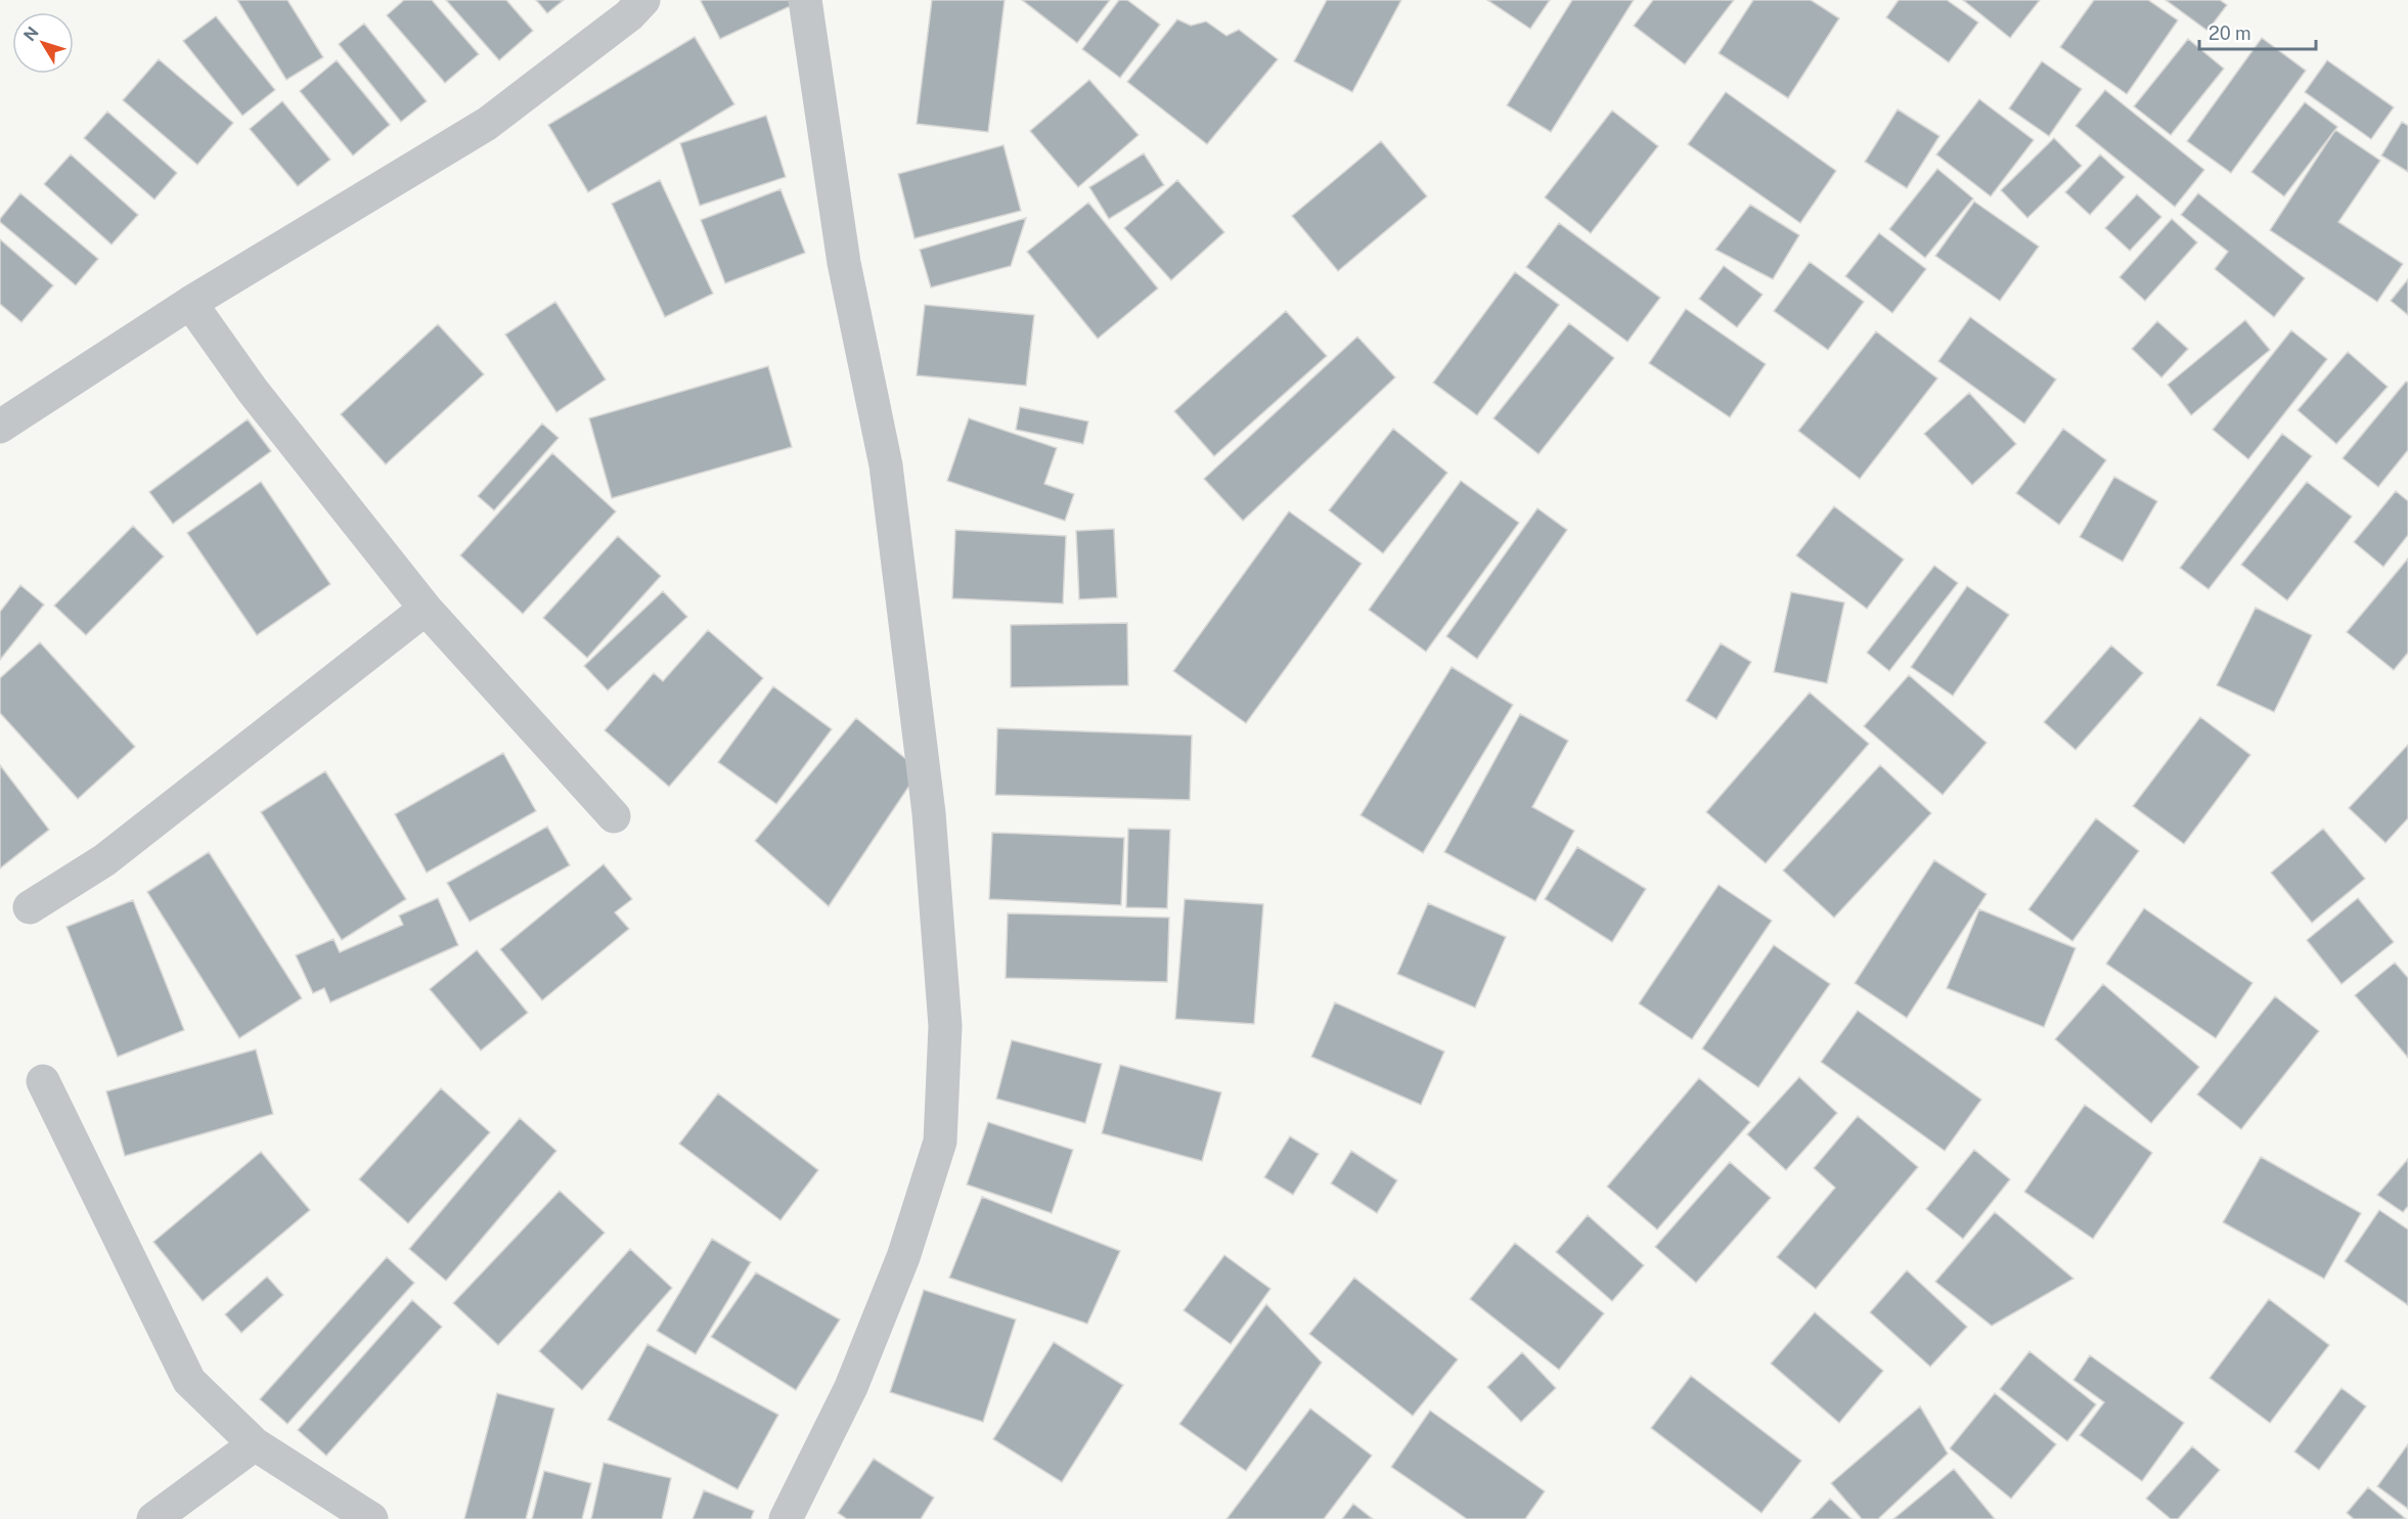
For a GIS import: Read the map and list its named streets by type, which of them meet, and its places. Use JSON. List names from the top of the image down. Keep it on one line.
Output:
{"scale_bar":"20 m","north":"top left"}
